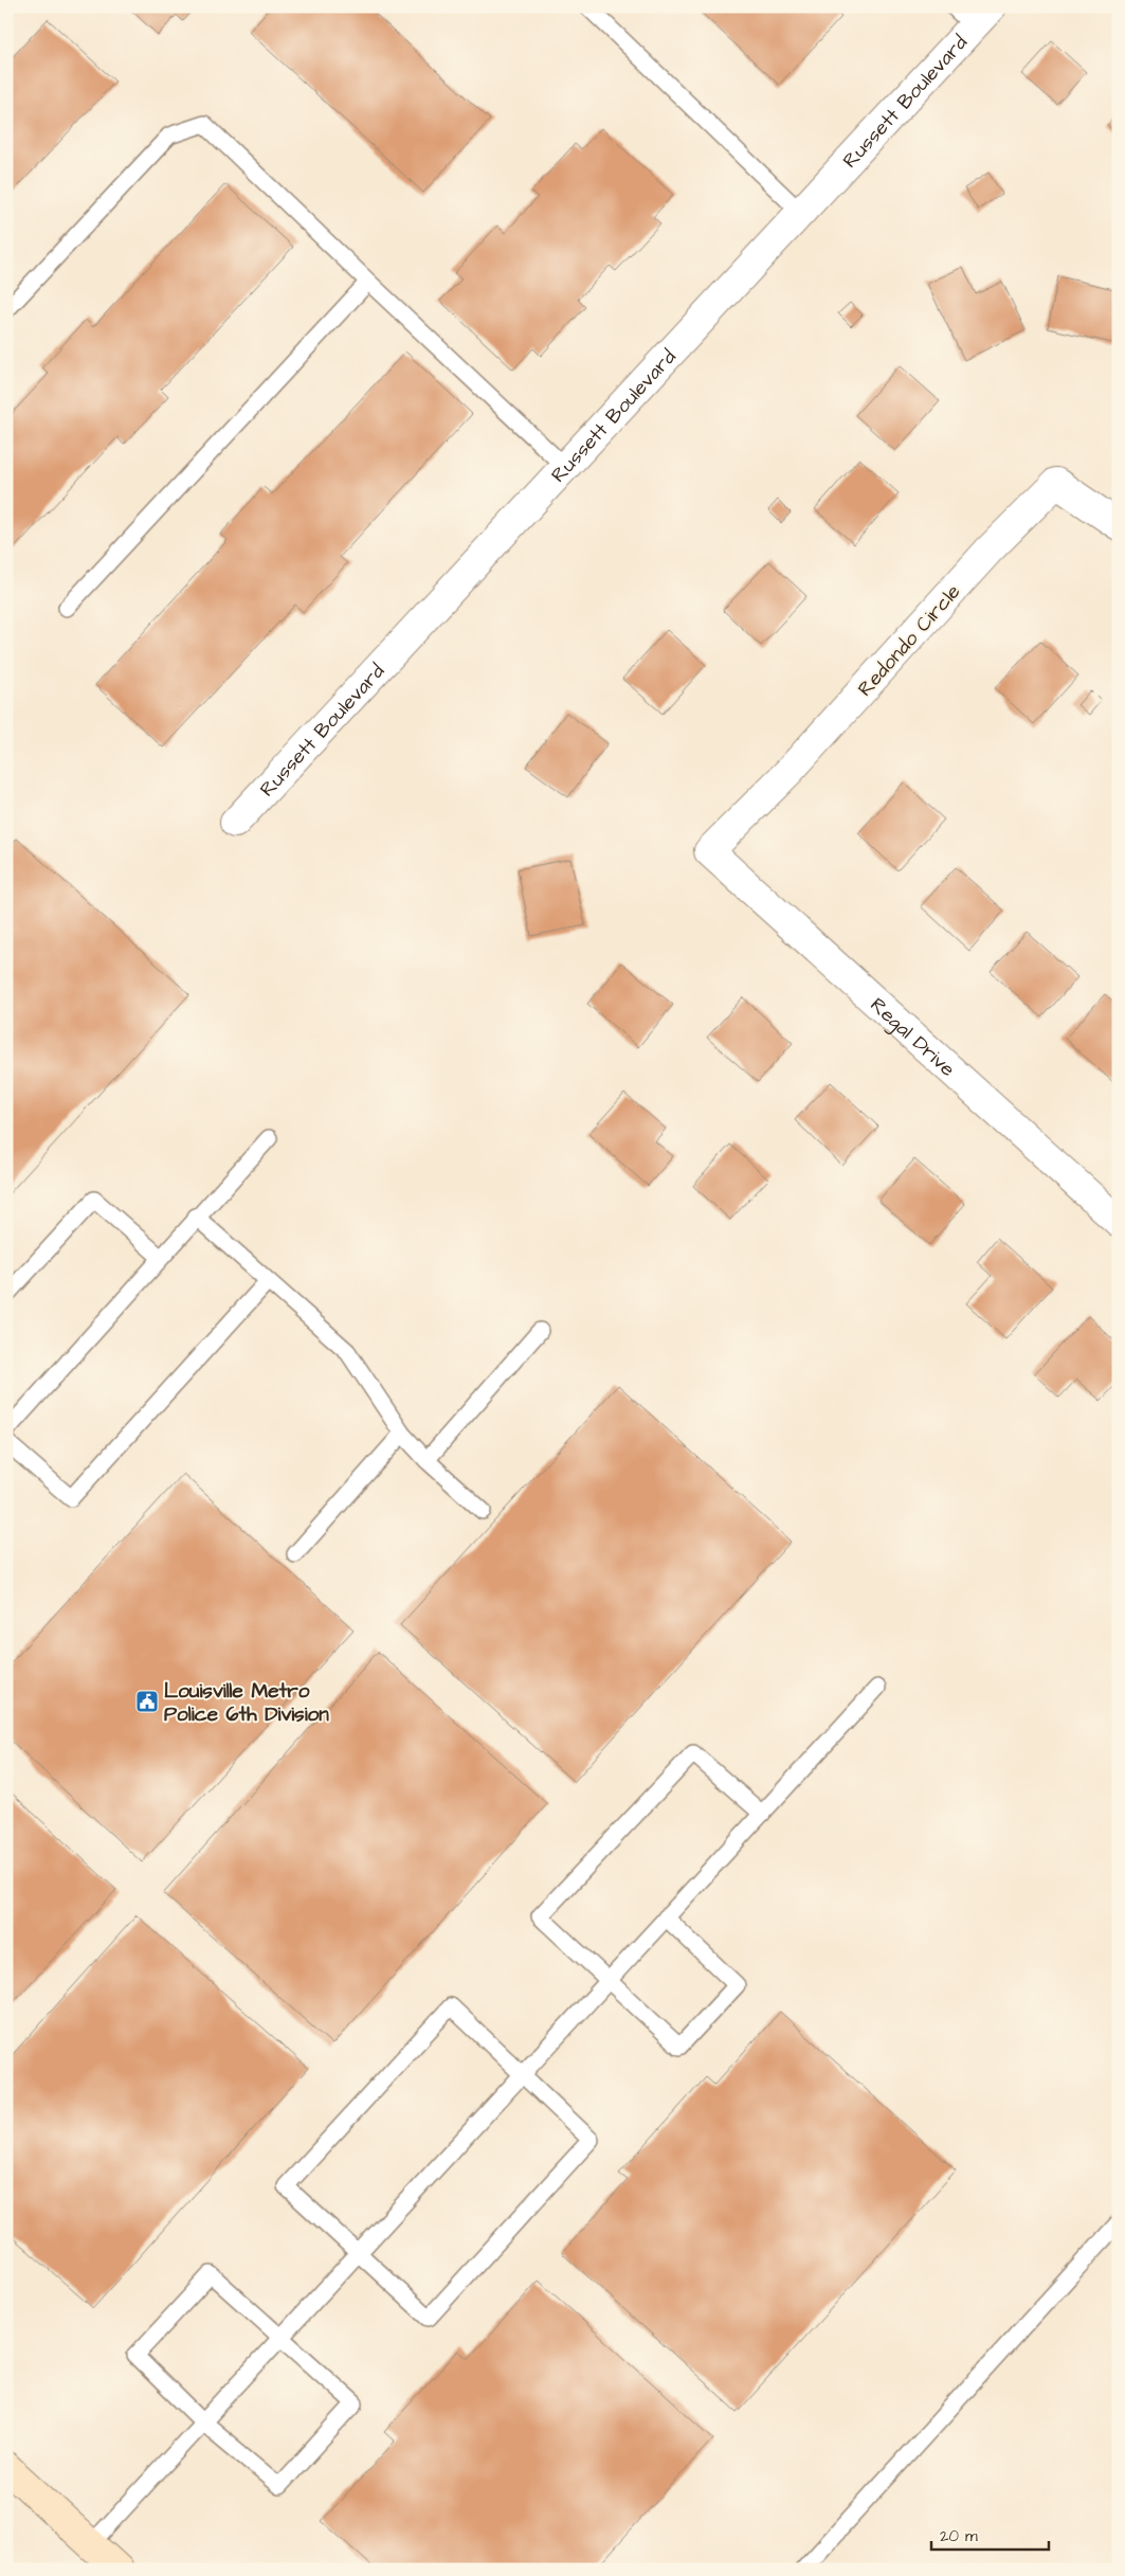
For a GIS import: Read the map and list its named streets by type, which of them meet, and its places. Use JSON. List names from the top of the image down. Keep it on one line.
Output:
{"streets":{"street":["Russett Boulevard","Redondo Circle","Regal Drive"]},"crossings":[["Redondo Circle","Regal Drive"]],"places":{"public building":["Louisville Metro Police 6th Division"]},"scale_bar":"20 m"}
